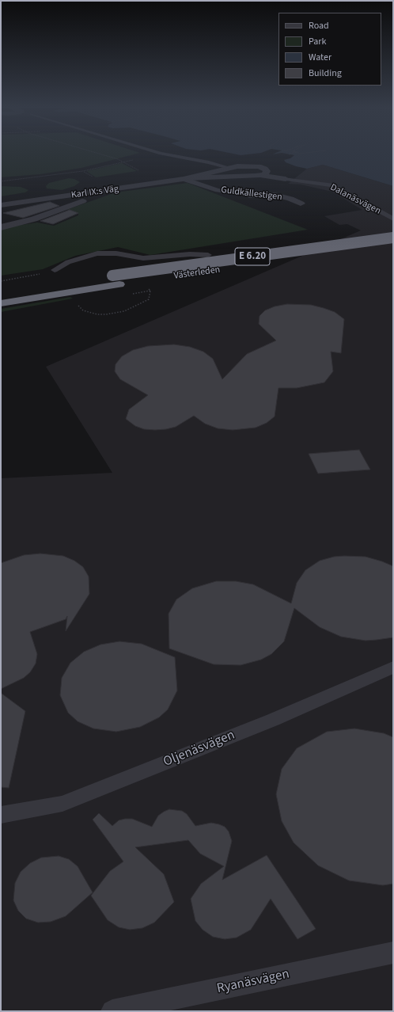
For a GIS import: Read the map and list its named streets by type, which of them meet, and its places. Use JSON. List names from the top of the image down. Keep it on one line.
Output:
{"streets":{"highway":["E 6.20","Västerleden"],"street":["Karl IX:s Väg","Guldkällestigen","Dalanäsvägen"],"lane":["Oljenäsvägen","Ryanäsvägen"]},"crossings":[["Karl IX:s Väg","Guldkällestigen"],["Karl IX:s Väg","Dalanäsvägen"]],"legend":["Road","Park","Water","Building"]}
